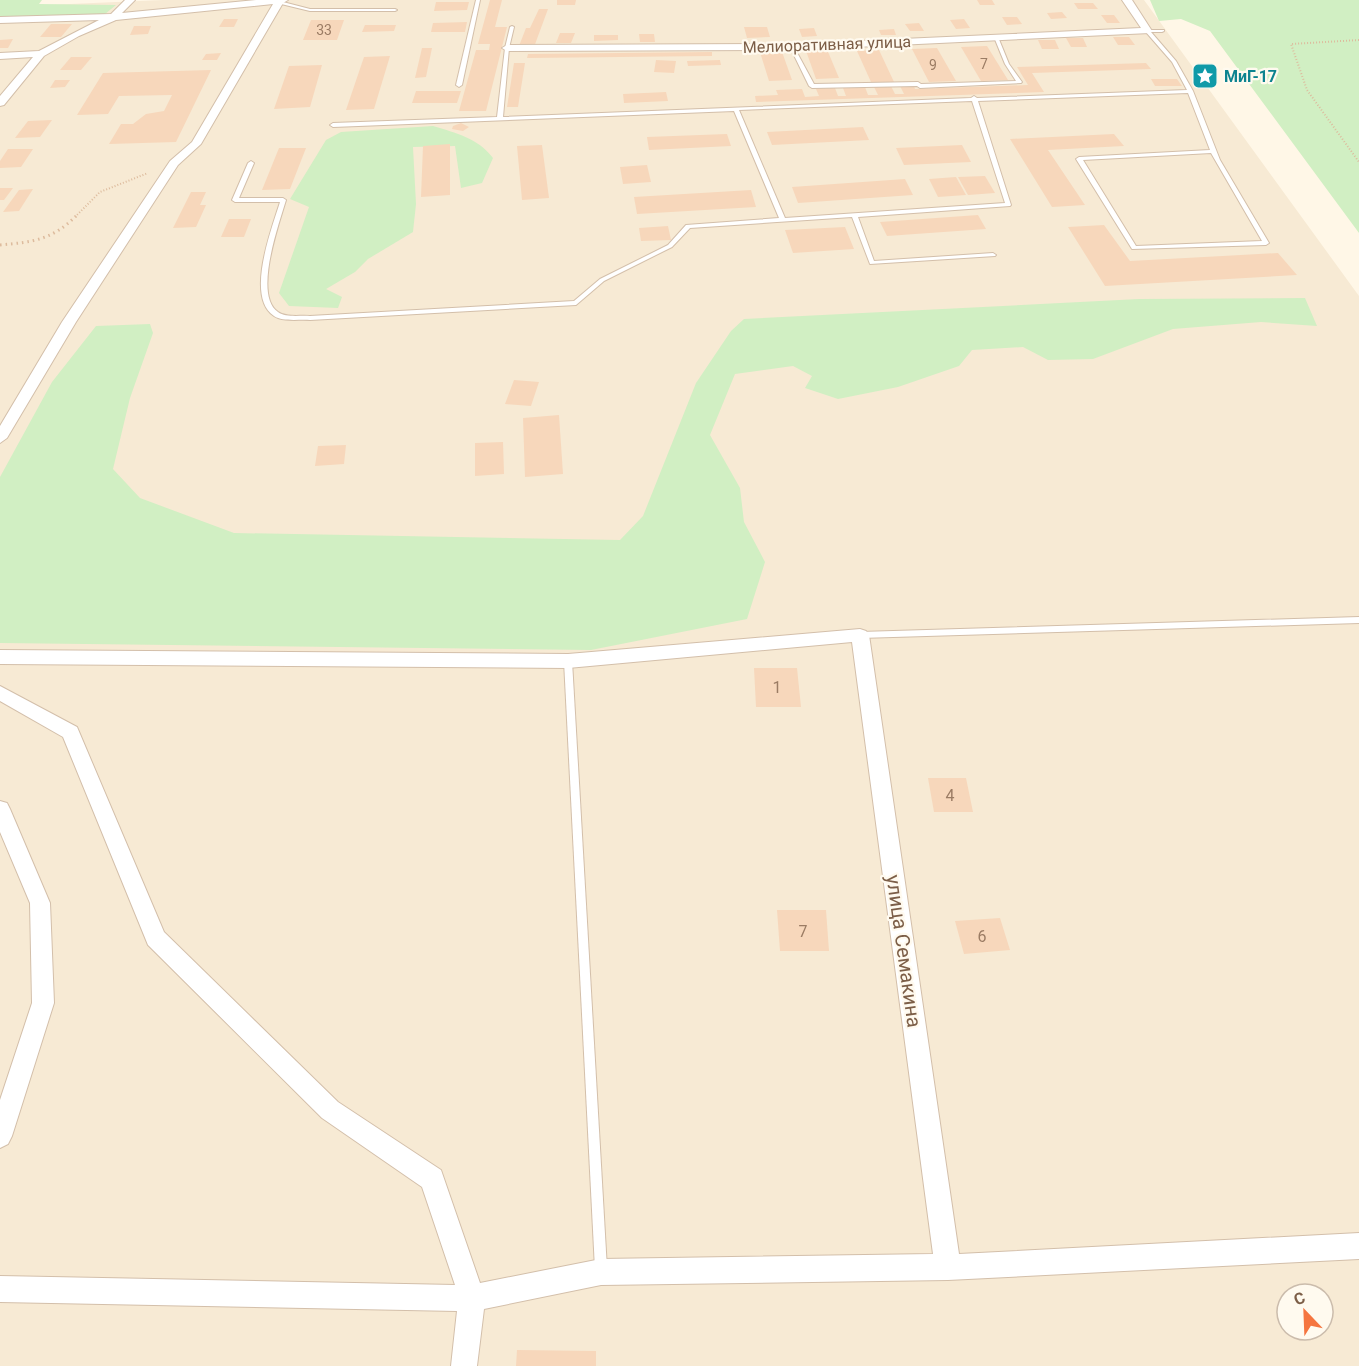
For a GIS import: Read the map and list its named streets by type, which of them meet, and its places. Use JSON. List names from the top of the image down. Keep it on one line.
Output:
{"streets":{"street":["Мелиоративная улица","улица Семакина"]},"places":{"place":["МиГ-17"]},"house_numbers":["33","7","9","1","4","7","6"],"north":"top left"}
